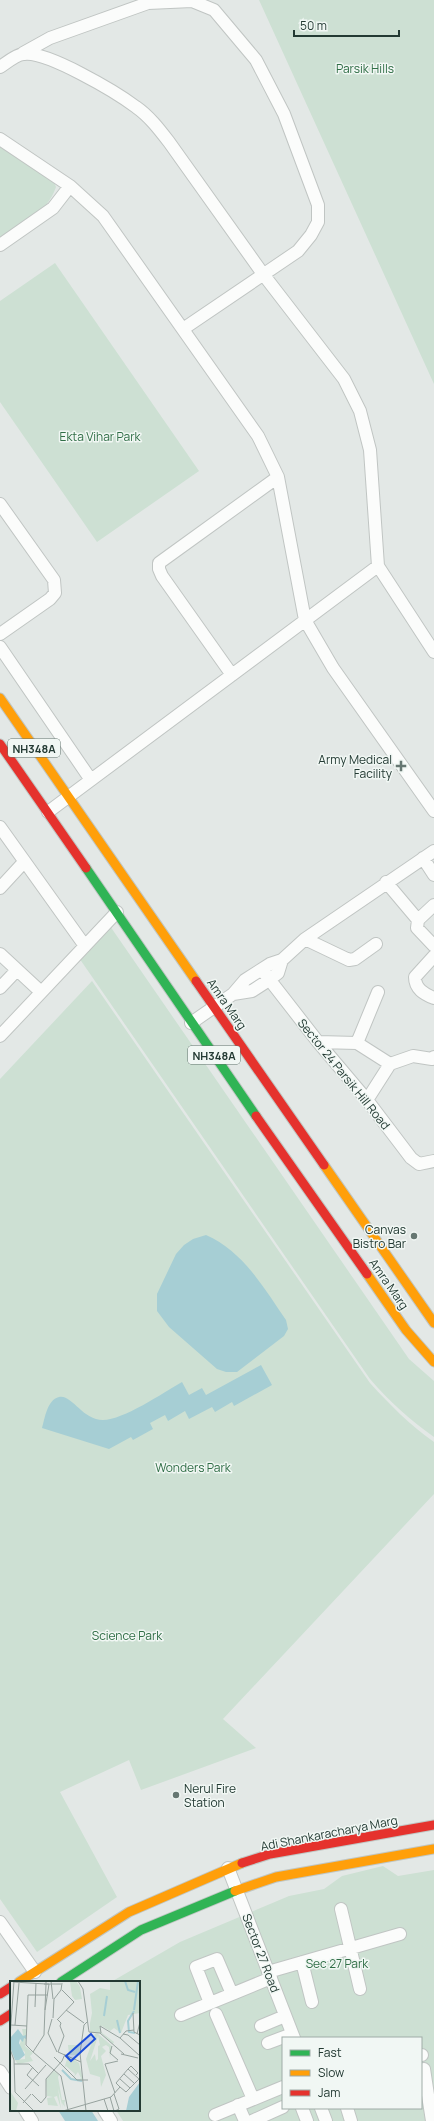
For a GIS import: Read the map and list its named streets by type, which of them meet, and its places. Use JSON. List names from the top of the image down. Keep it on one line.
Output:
{"streets":{"main road":["NH348A","Amra Marg","Adi Shankaracharya Marg"],"street":["Sector 24 Parsik Hill Road","Sector 27 Road"]},"crossings":[["Adi Shankaracharya Marg","Sector 27 Road"]],"parks":["Parsik Hills","Ekta Vihar Park","Wonders Park","Science Park","Sec 27 Park"],"places":{"health":["Army Medical Facility"],"other":["Canvas Bistro Bar","Nerul Fire Station"]},"legend":["Fast","Slow","Jam"],"scale_bar":"50 m"}
